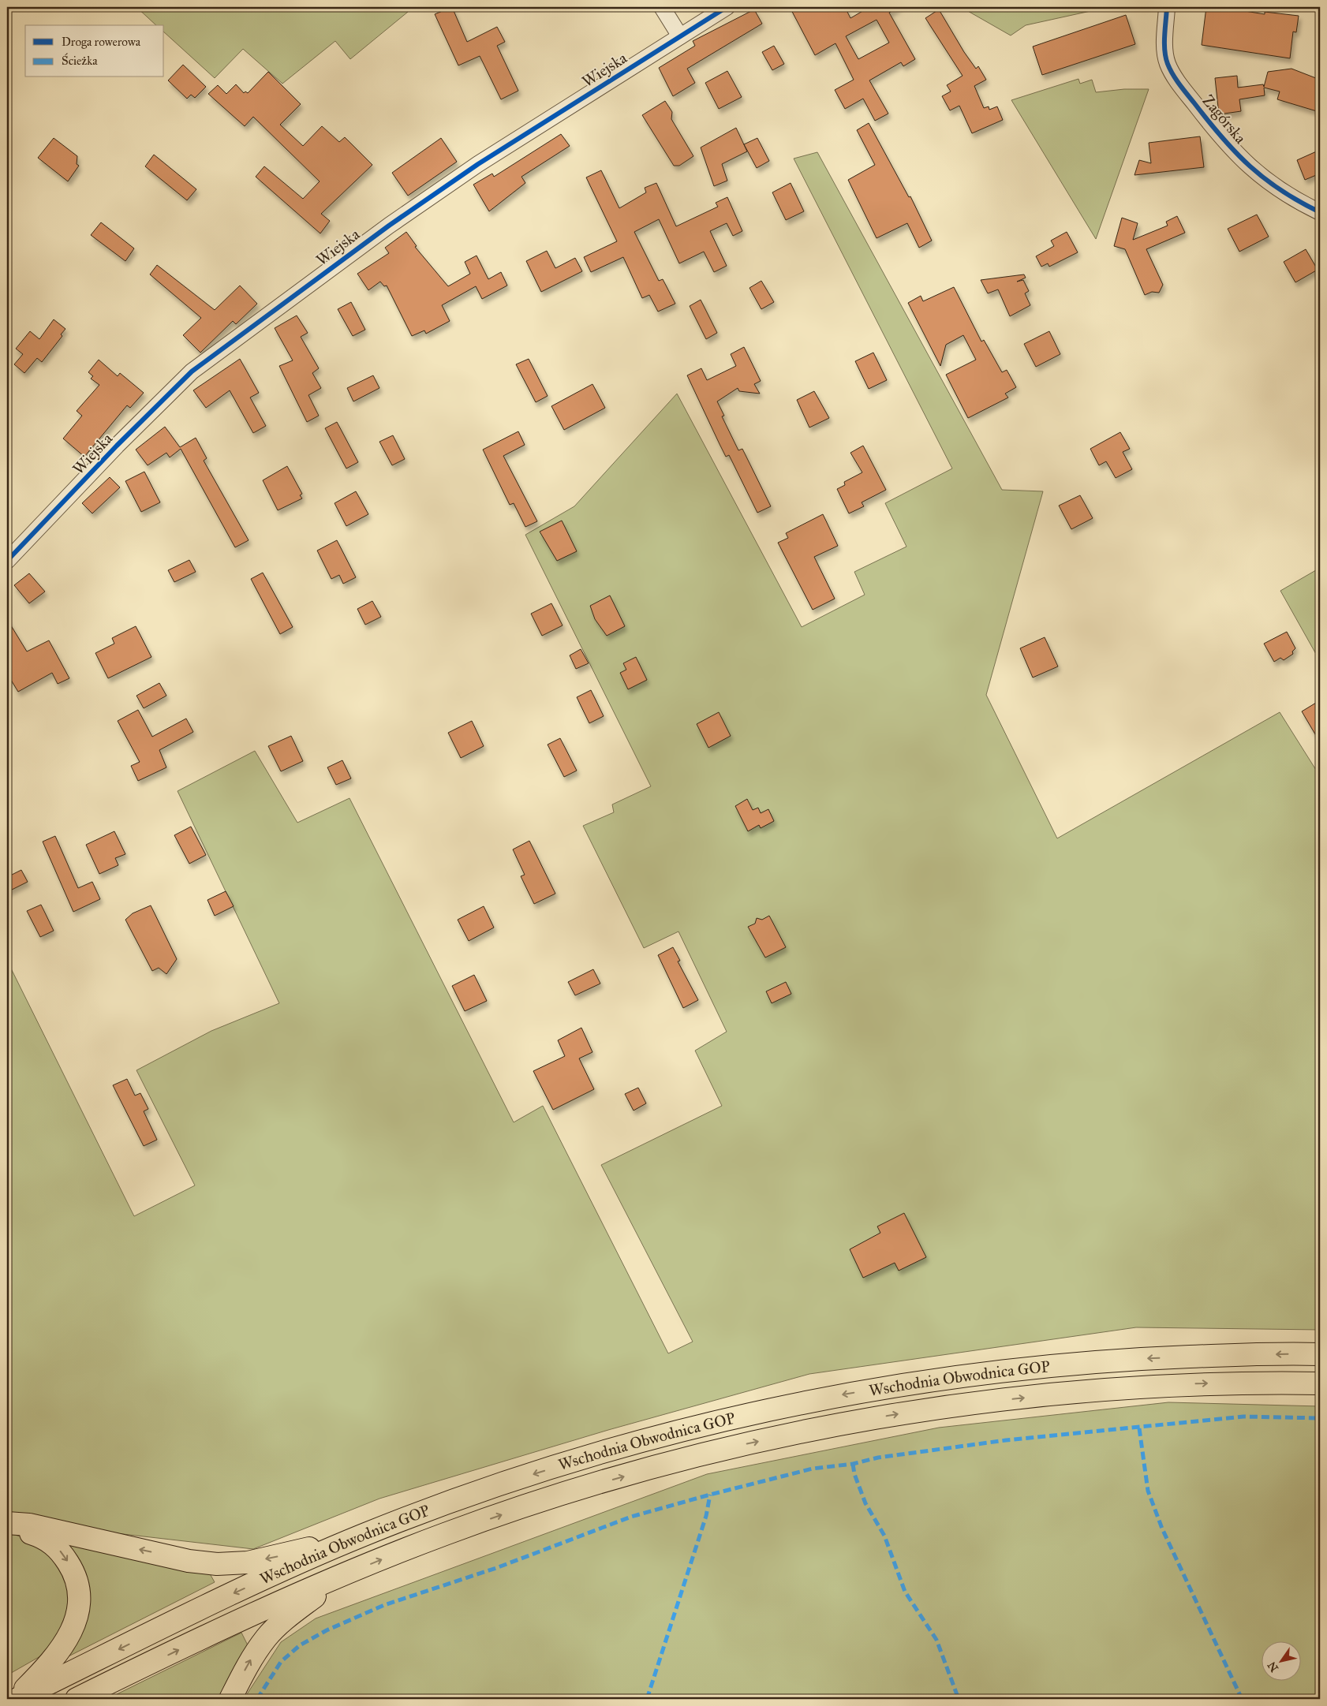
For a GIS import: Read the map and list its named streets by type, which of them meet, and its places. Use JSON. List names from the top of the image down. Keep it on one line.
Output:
{"streets":{"highway":["Wschodnia Obwodnica GOP"],"street":["Wiejska","Zagórska"]},"legend":["Droga rowerowa","Ścieżka"],"north":"bottom left"}
